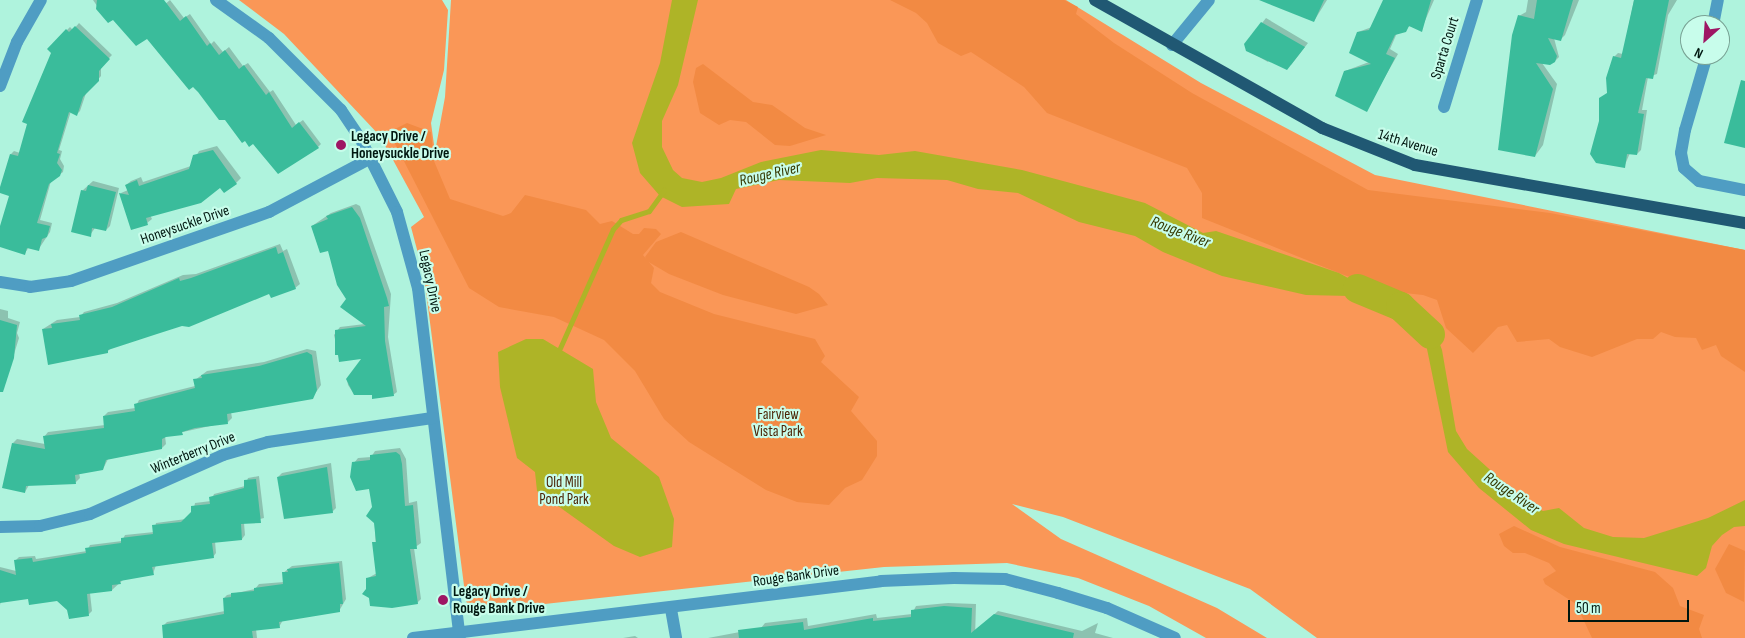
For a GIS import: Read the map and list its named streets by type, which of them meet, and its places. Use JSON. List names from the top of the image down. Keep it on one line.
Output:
{"streets":{"main road":["14th Avenue"],"street":["Sparta Court","Honeysuckle Drive","Legacy Drive","Winterberry Drive","Rouge Bank Drive"]},"crossings":[["Honeysuckle Drive","Legacy Drive"],["Legacy Drive","Winterberry Drive"],["Legacy Drive","Rouge Bank Drive"]],"water":["Rouge River"],"parks":["Fairview Vista Park","Old Mill Pond Park"],"places":["Legacy Drive / Honeysuckle Drive","Legacy Drive / Rouge Bank Drive"],"scale_bar":"50 m","north":"bottom left"}
